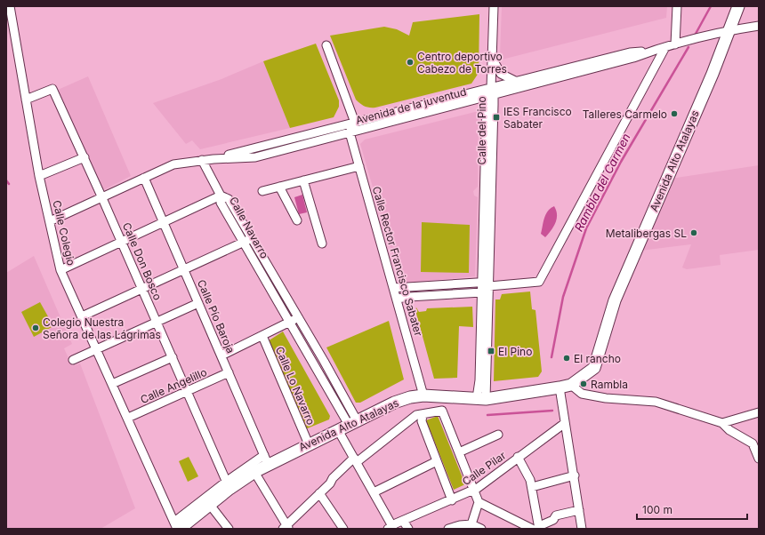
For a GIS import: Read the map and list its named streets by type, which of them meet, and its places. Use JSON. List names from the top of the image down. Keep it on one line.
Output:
{"streets":{"main road":["Avenida Alto Atalayas"],"street":["Avenida de la juventud","Calle del Pino","Calle Navarro","Calle Colegio","Calle Don Bosco","Calle Rector Francisco Sabater","Calle Pío Baroja","Calle Angelillo","Calle Lo Navarro","Calle Pilar"]},"crossings":[["Avenida de la juventud","Calle del Pino"],["Avenida de la juventud","Avenida Alto Atalayas"],["Avenida de la juventud","Calle Navarro"],["Avenida de la juventud","Calle Colegio"],["Avenida de la juventud","Calle Don Bosco"],["Avenida de la juventud","Calle Rector Francisco Sabater"],["Avenida de la juventud","Calle Pío Baroja"],["Calle del Pino","Avenida Alto Atalayas"],["Avenida Alto Atalayas","Calle Navarro"],["Avenida Alto Atalayas","Calle Colegio"],["Avenida Alto Atalayas","Calle Don Bosco"],["Avenida Alto Atalayas","Calle Rector Francisco Sabater"],["Avenida Alto Atalayas","Calle Pío Baroja"],["Avenida Alto Atalayas","Calle Lo Navarro"],["Calle Colegio","Calle Don Bosco"],["Calle Colegio","Calle Angelillo"],["Calle Don Bosco","Calle Angelillo"],["Calle Pío Baroja","Calle Angelillo"]],"water":["Rambla del Carmen"],"places":{"other":["Centro deportivo Cabezo de Torres","Talleres Carmelo","Metalibergas SL","Colegio Nuestra Señora de las Lágrimas","El rancho","Rambla"],"transit":["IES Francisco Sabater","El Pino"]},"scale_bar":"100 m"}
